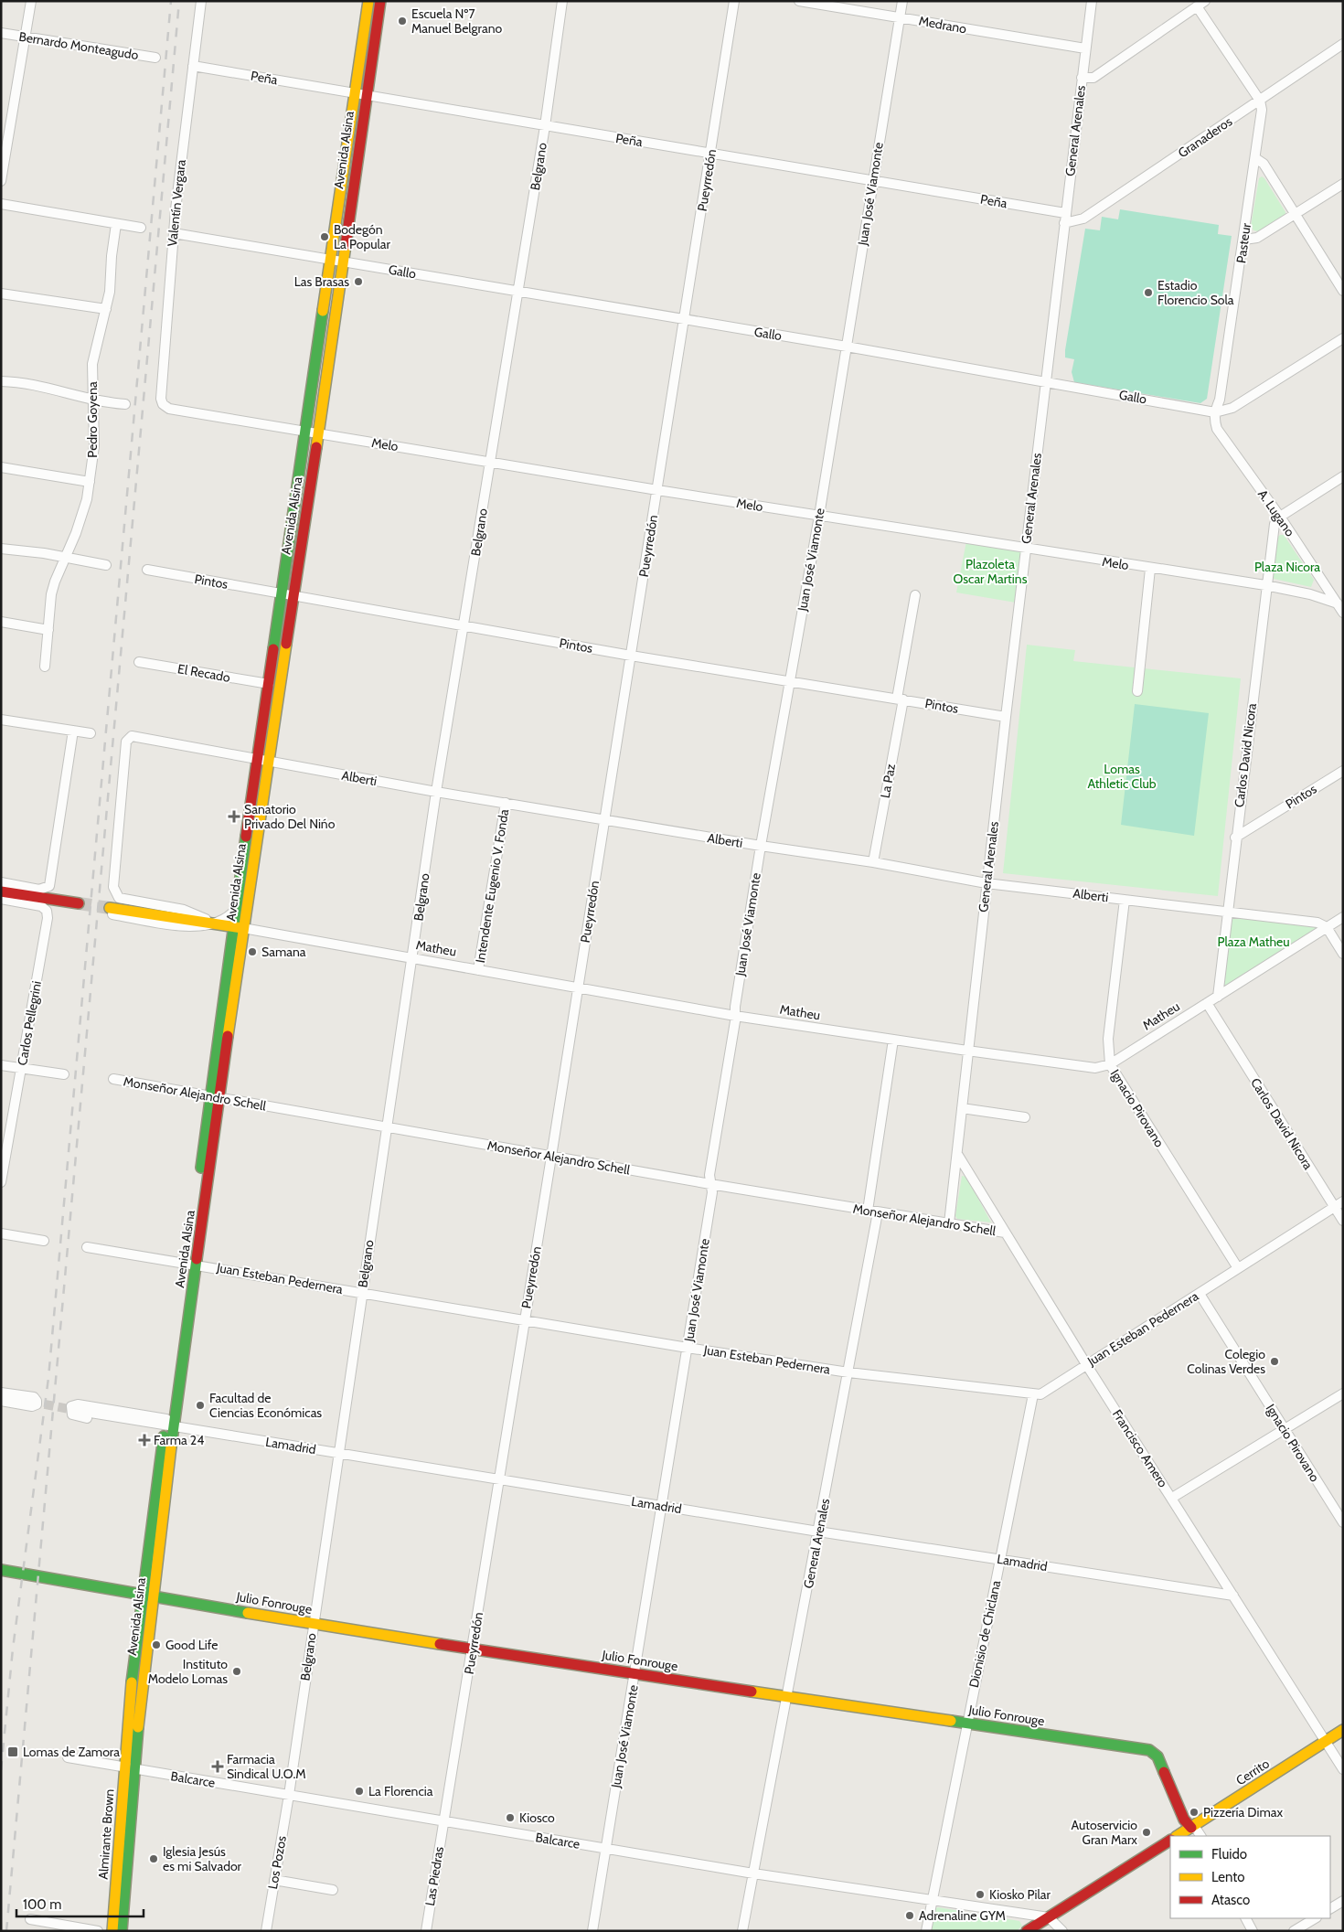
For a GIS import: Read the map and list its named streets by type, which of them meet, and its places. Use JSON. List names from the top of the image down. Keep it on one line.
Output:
{"streets":{"main road":["Avenida Alsina","Matheu","Julio Fonrouge","Cerrito","Almirante Brown"],"street":["Medrano","Bernardo Monteagudo","Peña","General Arenales","Granaderos","Belgrano","Pueyrredón","Juan José Viamonte","Valentín Vergara","Pasteur","Gallo","Pedro Goyena","Melo","A. Lugano","Pintos","El Recado","Carlos David Nicora","Alberti","La Paz","Intendente Eugenio V. Fonda","Carlos Pellegrini","Monseñor Alejandro Schell","Ignacio Pirovano","Juan Esteban Pedernera","Lamadrid","Francisco Amero","Dionisio de Chiclana","Balcarce","Los Pozos","Las Piedras"]},"crossings":[["Medrano","General Arenales"],["Medrano","Juan José Viamonte"],["Peña","General Arenales"],["Peña","Avenida Alsina"],["Peña","Belgrano"],["Peña","Pueyrredón"],["Peña","Juan José Viamonte"],["Peña","Valentín Vergara"],["General Arenales","Granaderos"],["General Arenales","Gallo"],["General Arenales","Melo"],["General Arenales","Pintos"],["General Arenales","Alberti"],["General Arenales","Matheu"],["General Arenales","Monseñor Alejandro Schell"],["General Arenales","Juan Esteban Pedernera"],["General Arenales","Lamadrid"],["General Arenales","Julio Fonrouge"],["General Arenales","Balcarce"],["Granaderos","Pasteur"],["Avenida Alsina","Gallo"],["Avenida Alsina","Melo"],["Avenida Alsina","Pintos"],["Avenida Alsina","El Recado"],["Avenida Alsina","Alberti"],["Avenida Alsina","Matheu"],["Avenida Alsina","Monseñor Alejandro Schell"],["Avenida Alsina","Juan Esteban Pedernera"],["Avenida Alsina","Lamadrid"],["Avenida Alsina","Julio Fonrouge"],["Avenida Alsina","Balcarce"],["Avenida Alsina","Almirante Brown"],["Belgrano","Gallo"],["Belgrano","Melo"],["Belgrano","Pintos"],["Belgrano","Alberti"],["Belgrano","Matheu"],["Belgrano","Monseñor Alejandro Schell"],["Belgrano","Juan Esteban Pedernera"],["Belgrano","Lamadrid"],["Belgrano","Julio Fonrouge"],["Belgrano","Balcarce"],["Belgrano","Los Pozos"],["Pueyrredón","Gallo"],["Pueyrredón","Melo"],["Pueyrredón","Pintos"],["Pueyrredón","Alberti"],["Pueyrredón","Matheu"],["Pueyrredón","Monseñor Alejandro Schell"],["Pueyrredón","Juan Esteban Pedernera"],["Pueyrredón","Lamadrid"],["Pueyrredón","Julio Fonrouge"],["Pueyrredón","Balcarce"],["Pueyrredón","Las Piedras"],["Juan José Viamonte","Gallo"],["Juan José Viamonte","Melo"],["Juan José Viamonte","Pintos"],["Juan José Viamonte","Alberti"],["Juan José Viamonte","Matheu"],["Juan José Viamonte","Monseñor Alejandro Schell"],["Juan José Viamonte","Juan Esteban Pedernera"],["Juan José Viamonte","Lamadrid"],["Juan José Viamonte","Julio Fonrouge"],["Juan José Viamonte","Balcarce"],["Valentín Vergara","Gallo"],["Valentín Vergara","Melo"],["Pasteur","Gallo"],["Pasteur","A. Lugano"],["Gallo","A. Lugano"],["Melo","A. Lugano"],["Melo","Carlos David Nicora"],["A. Lugano","Carlos David Nicora"],["Pintos","Carlos David Nicora"],["Pintos","La Paz"],["Carlos David Nicora","Alberti"],["Carlos David Nicora","Matheu"],["Carlos David Nicora","Juan Esteban Pedernera"],["Alberti","La Paz"],["Alberti","Intendente Eugenio V. Fonda"],["Alberti","Matheu"],["Alberti","Ignacio Pirovano"],["Intendente Eugenio V. Fonda","Matheu"],["Matheu","Ignacio Pirovano"],["Monseñor Alejandro Schell","Francisco Amero"],["Ignacio Pirovano","Juan Esteban Pedernera"],["Juan Esteban Pedernera","Francisco Amero"],["Juan Esteban Pedernera","Dionisio de Chiclana"],["Lamadrid","Francisco Amero"],["Lamadrid","Dionisio de Chiclana"],["Francisco Amero","Cerrito"],["Julio Fonrouge","Dionisio de Chiclana"],["Julio Fonrouge","Cerrito"],["Dionisio de Chiclana","Balcarce"],["Balcarce","Almirante Brown"],["Balcarce","Los Pozos"],["Balcarce","Las Piedras"]],"parks":["Plazoleta Oscar Martins","Plaza Nicora","Lomas Athletic Club","Plaza Matheu"],"places":{"other":["Escuela Nº7 Manuel Belgrano","Bodegón La Popular","Las Brasas","Estadio Florencio Sola","Samana","Colegio Colinas Verdes","Facultad de Ciencias Económicas","Good Life","Instituto Modelo Lomas","La Florencia","Pizzería Dimax","Kiosco","Autoservicio Gran Marx","Iglesia Jesús es mi Salvador","Kiosko Pilar","Adrenaline GYM"],"health":["Sanatorio Privado Del Nińo","Farma 24","Farmacia Sindical U.O.M"],"transit":["Lomas de Zamora"]},"legend":["Fluido","Lento","Atasco"],"scale_bar":"100 m"}
